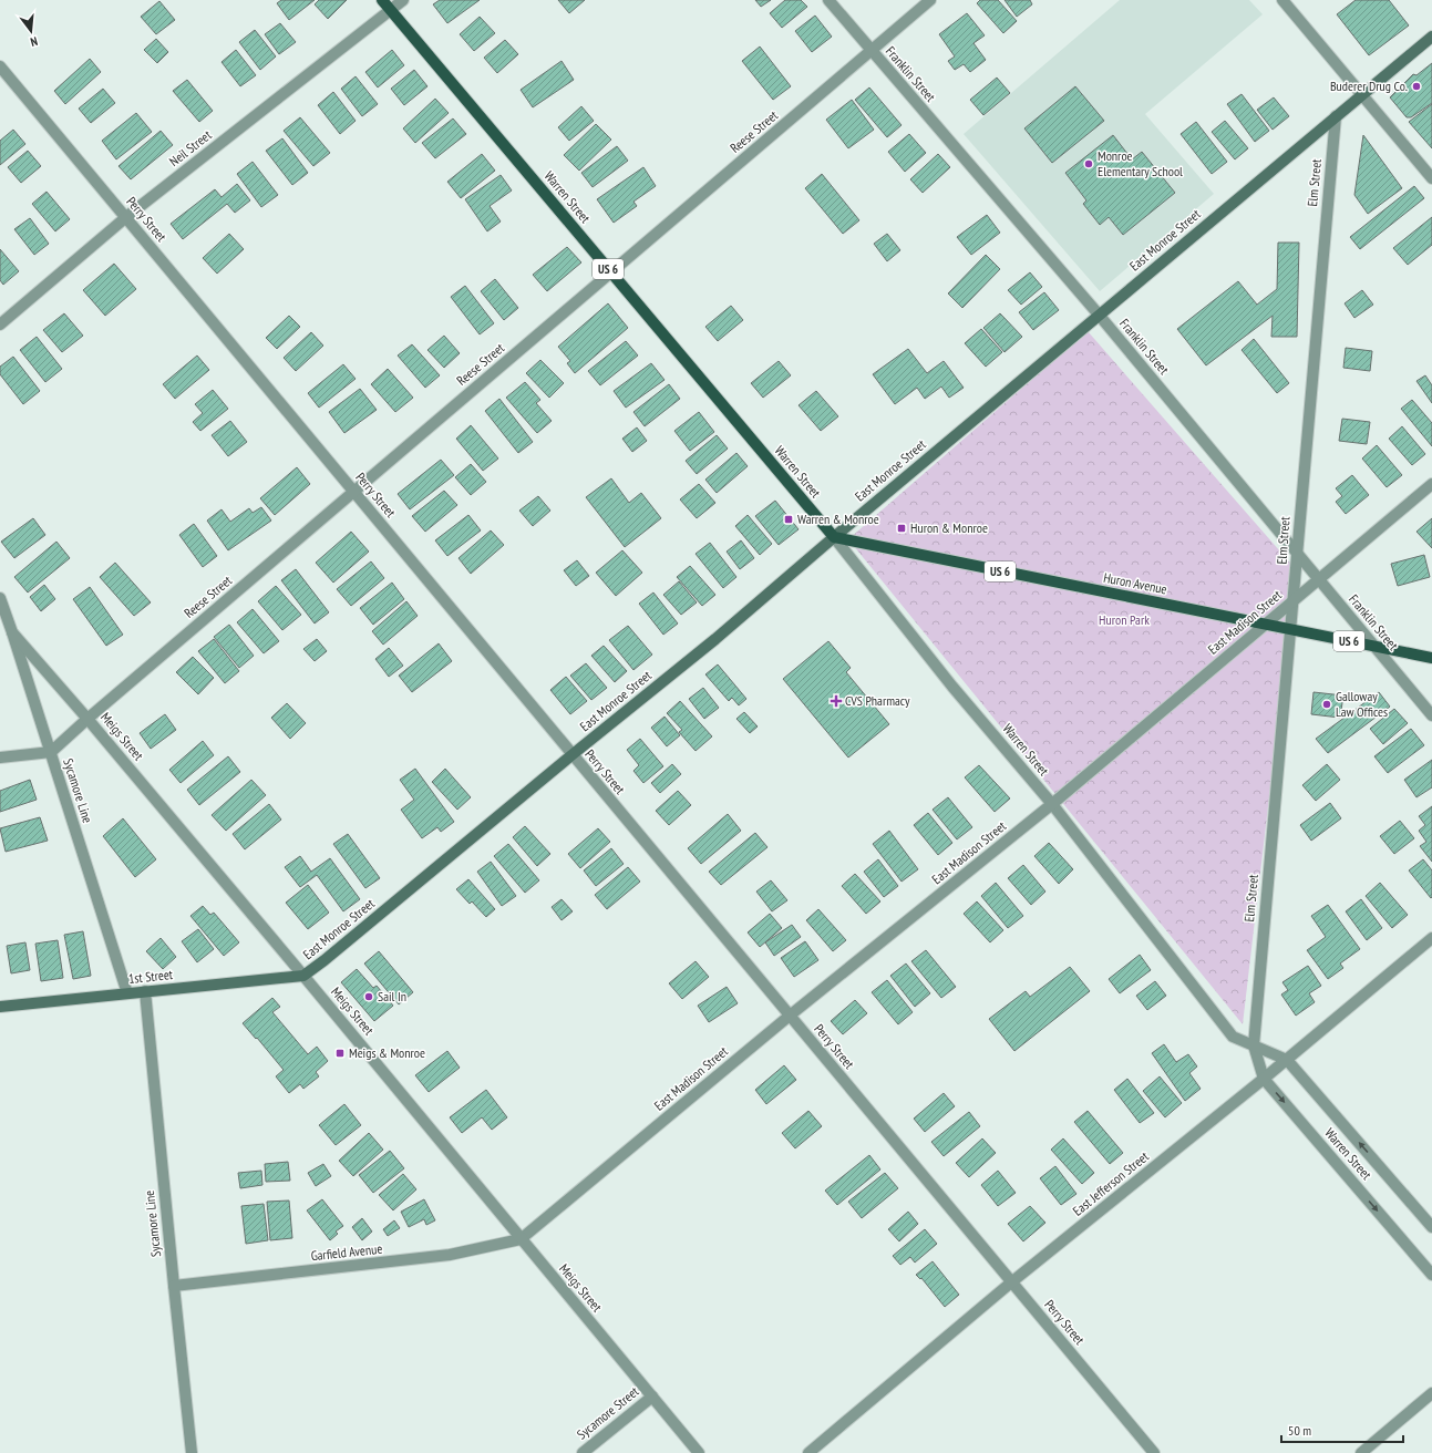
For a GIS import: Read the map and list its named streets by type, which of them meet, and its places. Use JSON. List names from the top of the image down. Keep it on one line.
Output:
{"streets":{"main road":["Warren Street","East Monroe Street","US 6","Huron Avenue","1st Street"],"street":["Franklin Street","Reese Street","Neil Street","Elm Street","Perry Street","East Madison Street","Meigs Street","Sycamore Line","East Jefferson Street","Garfield Avenue","Sycamore Street"]},"crossings":[["Franklin Street","Reese Street"],["Franklin Street","Elm Street"],["Franklin Street","East Monroe Street"],["Franklin Street","Huron Avenue"],["Franklin Street","East Madison Street"],["Reese Street","Warren Street"],["Reese Street","Perry Street"],["Reese Street","Meigs Street"],["Reese Street","Sycamore Line"],["Neil Street","Warren Street"],["Neil Street","Perry Street"],["Elm Street","Warren Street"],["Elm Street","East Monroe Street"],["Elm Street","Huron Avenue"],["Elm Street","East Madison Street"],["Warren Street","East Monroe Street"],["Warren Street","Huron Avenue"],["Warren Street","East Madison Street"],["Warren Street","East Jefferson Street"],["Perry Street","East Monroe Street"],["Perry Street","East Madison Street"],["Perry Street","East Jefferson Street"],["East Monroe Street","Huron Avenue"],["East Monroe Street","Meigs Street"],["East Monroe Street","1st Street"],["Huron Avenue","East Madison Street"],["East Madison Street","Meigs Street"],["East Madison Street","Garfield Avenue"],["Meigs Street","Sycamore Line"],["Meigs Street","1st Street"],["Meigs Street","Garfield Avenue"],["Meigs Street","Sycamore Street"],["Sycamore Line","1st Street"],["Sycamore Line","Garfield Avenue"]],"parks":["Huron Park"],"places":{"other":["Buderer Drug Co.","Monroe Elementary School","Galloway Law Offices","Sail In"],"transit":["Warren & Monroe","Huron & Monroe","Meigs & Monroe"],"health":["CVS Pharmacy"]},"scale_bar":"50 m","north":"bottom"}
